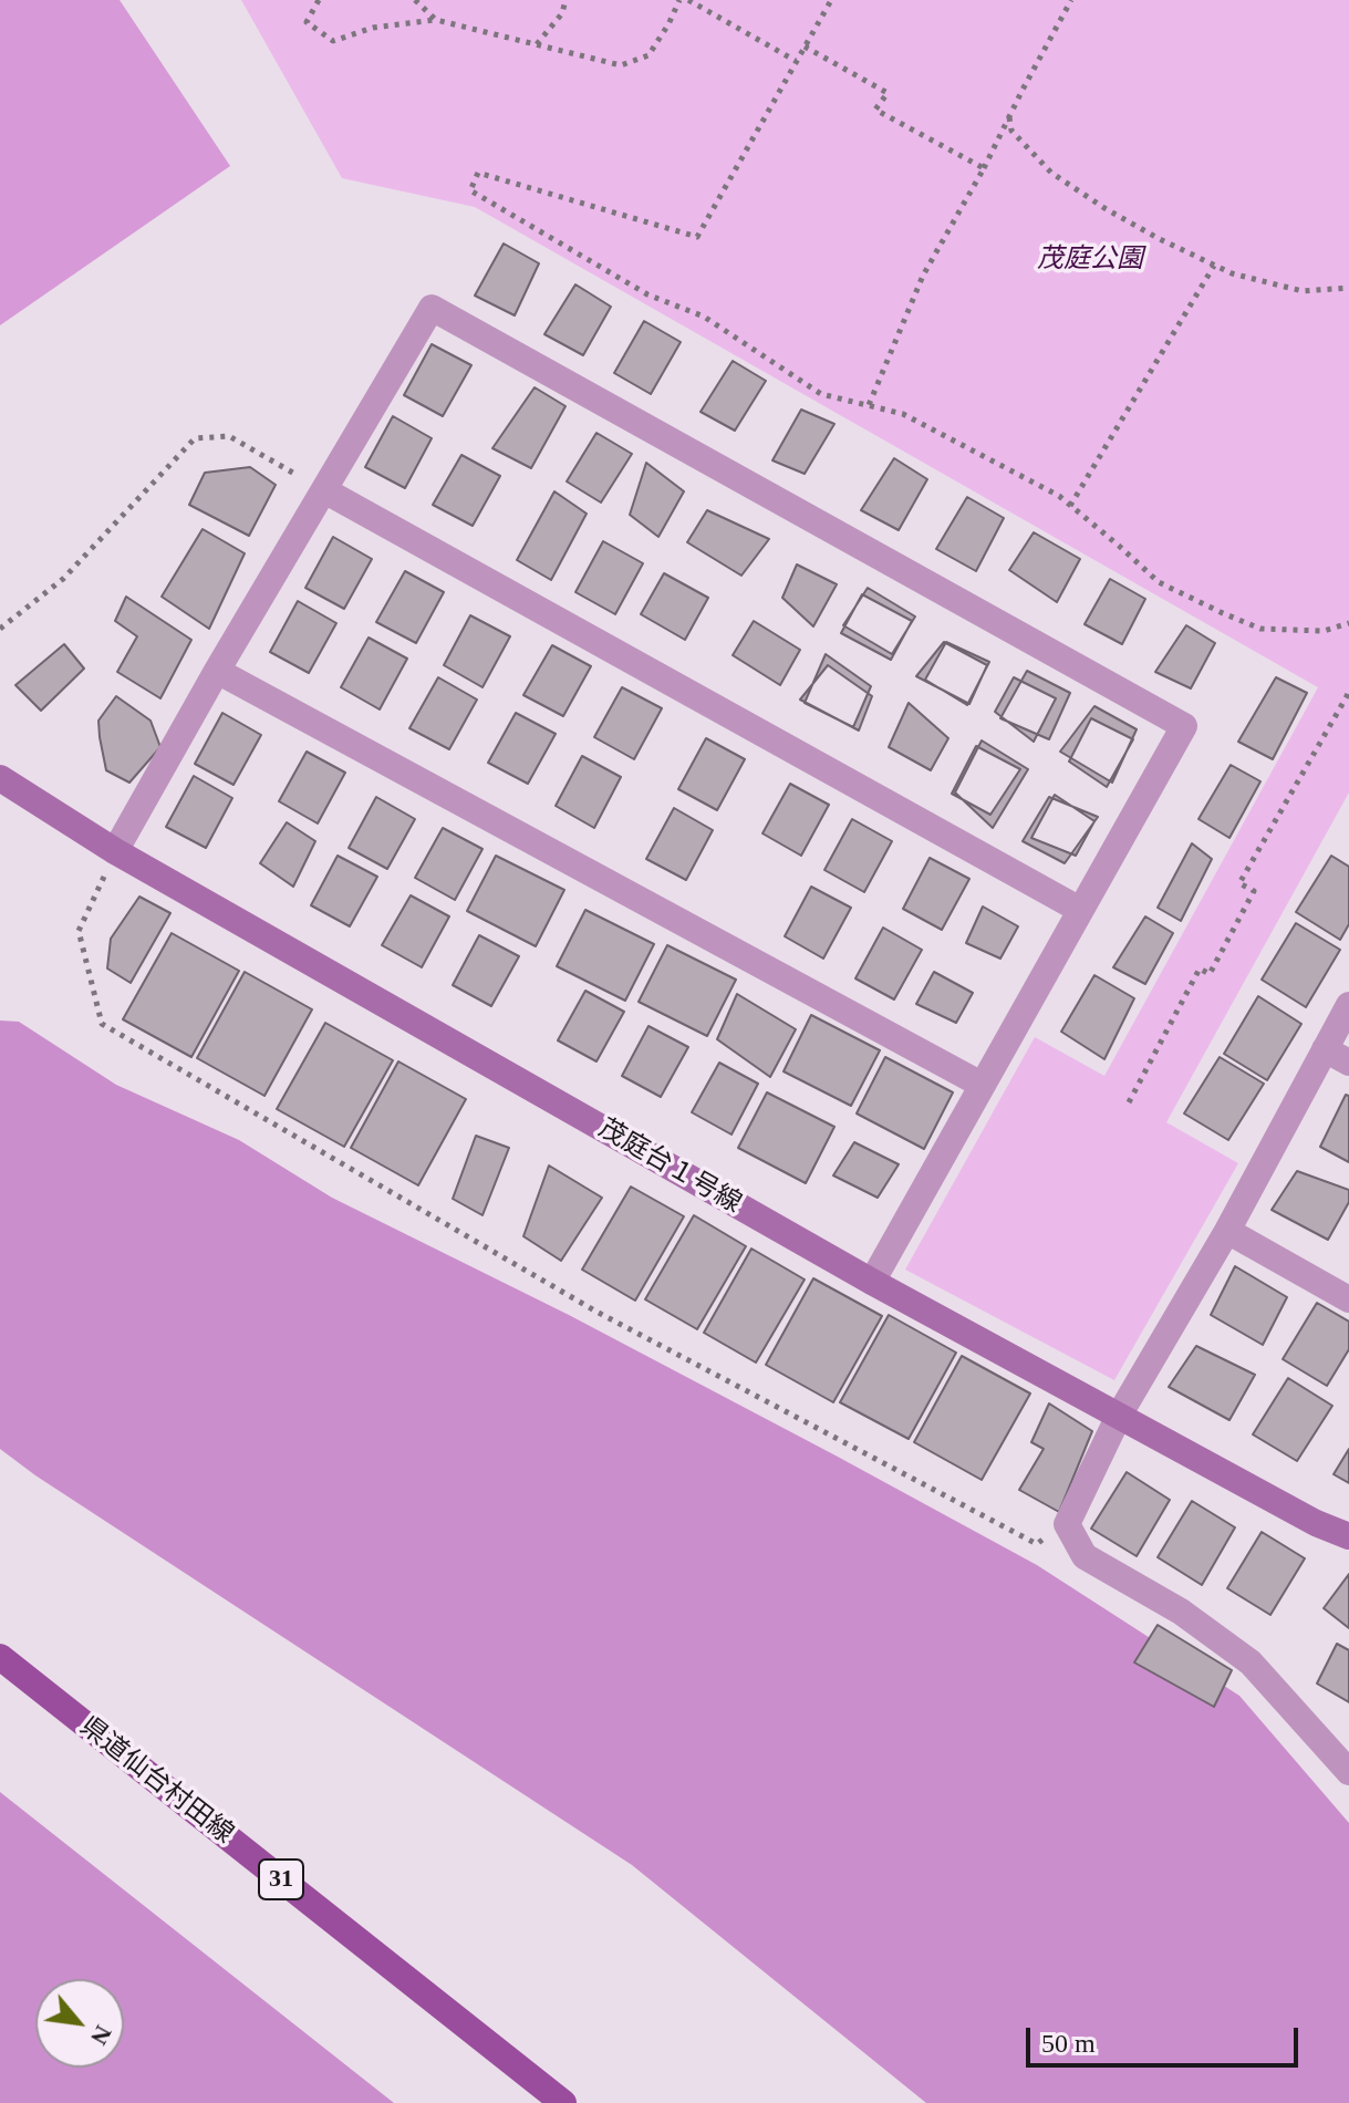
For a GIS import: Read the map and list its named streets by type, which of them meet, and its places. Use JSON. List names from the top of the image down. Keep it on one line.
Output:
{"streets":{"main road":["県道仙台村田線","31"],"street":["茂庭台１号線"]},"parks":["茂庭公園"],"scale_bar":"50 m","north":"bottom right"}
